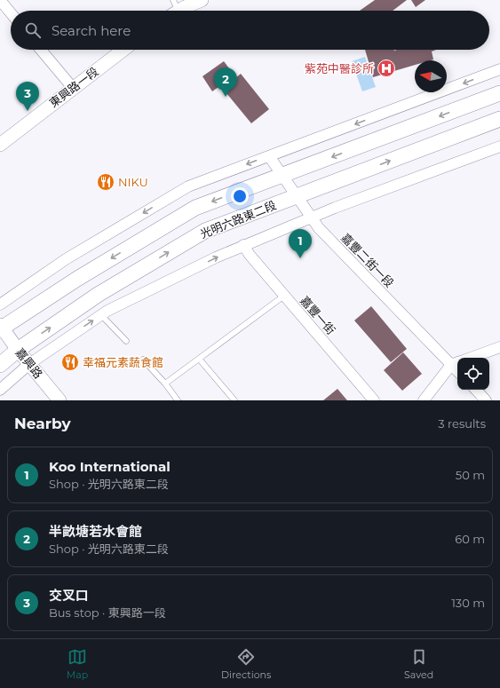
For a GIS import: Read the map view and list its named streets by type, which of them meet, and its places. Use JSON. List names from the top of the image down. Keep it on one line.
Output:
{"streets":{"main road":["光明六路東二段"],"street":["東興路一段","嘉豐二街一段","嘉豐一街","嘉興路"]},"crossings":[["光明六路東二段","嘉豐二街一段"],["光明六路東二段","嘉興路"]],"places":{"hospital":["紫苑中醫診所"],"restaurant":["NIKU","幸福元素蔬食館"]},"north":"left","page":{"search":"Search here","pins":["2","3","1"],"heading":["Nearby","3 results"],"list":[{"mark":"1","name":"Koo International","note":"Shop · 光明六路東二段","value":"50 m"},{"mark":"2","name":"半畝塘若水會館","note":"Shop · 光明六路東二段","value":"60 m"},{"mark":"3","name":"交叉口","note":"Bus stop · 東興路一段","value":"130 m"}],"nav":["Map","Directions","Saved"]}}
